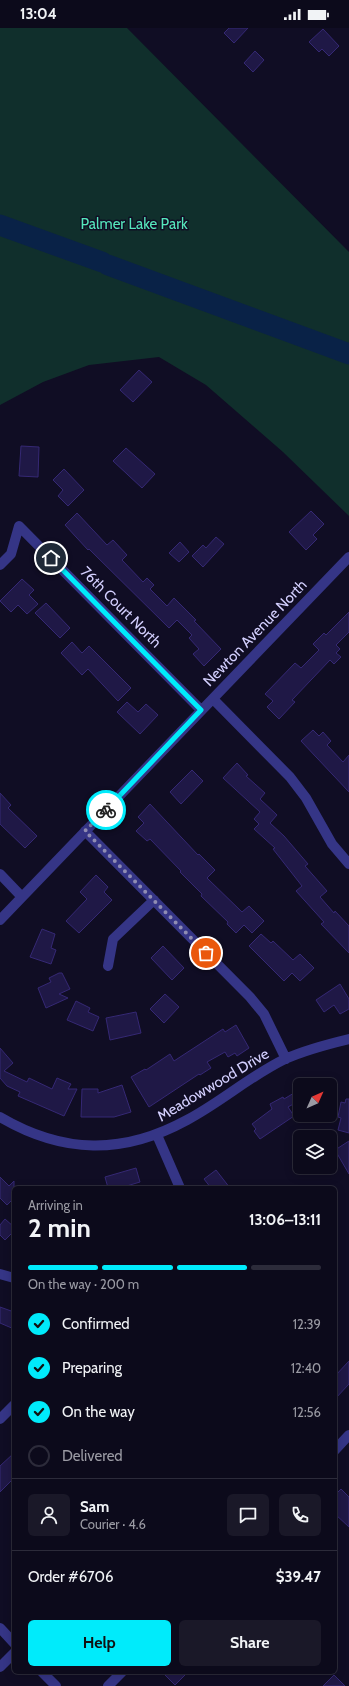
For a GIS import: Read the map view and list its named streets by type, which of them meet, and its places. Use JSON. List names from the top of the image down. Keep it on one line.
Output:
{"streets":{"street":["76th Court North","Newton Avenue North","Meadowwood Drive"]},"crossings":[["76th Court North","Newton Avenue North"]],"parks":["Palmer Lake Park"],"north":"top right","page":{"status":"13:04","heading":["2 min","Arriving in","13:06–13:11"],"panel":["Sam","Courier · 4.6","Order #6706","$39.47"],"bar":"On the way · 200 m","list":[["Confirmed","12:39"],["Preparing","12:40"],["On the way","12:56"],"Delivered"],"buttons":["Help","Share"]}}
